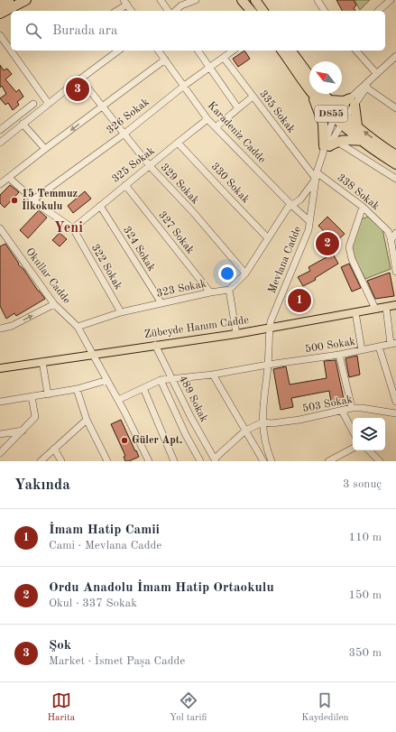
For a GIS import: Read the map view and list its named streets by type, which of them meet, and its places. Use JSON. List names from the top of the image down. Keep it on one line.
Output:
{"streets":{"highway":["D855"],"main road":["Zübeyde Hanım Cadde"],"street":["335 Sokak","326 Sokak","Karadeniz Cadde","325 Sokak","330 Sokak","329 Sokak","338 Sokak","327 Sokak","324 Sokak","Mevlana Cadde","322 Sokak","Okullar Cadde","323 Sokak","500 Sokak","489 Sokak","503 Sokak"]},"crossings":[["335 Sokak","326 Sokak"],["335 Sokak","338 Sokak"],["335 Sokak","Mevlana Cadde"],["D855","Mevlana Cadde"],["326 Sokak","Karadeniz Cadde"],["326 Sokak","329 Sokak"],["326 Sokak","322 Sokak"],["Karadeniz Cadde","325 Sokak"],["Karadeniz Cadde","Mevlana Cadde"],["325 Sokak","330 Sokak"],["325 Sokak","329 Sokak"],["325 Sokak","327 Sokak"],["325 Sokak","324 Sokak"],["325 Sokak","322 Sokak"],["338 Sokak","Mevlana Cadde"],["327 Sokak","323 Sokak"],["324 Sokak","323 Sokak"],["Mevlana Cadde","Zübeyde Hanım Cadde"],["Mevlana Cadde","500 Sokak"],["Mevlana Cadde","503 Sokak"],["322 Sokak","323 Sokak"],["Okullar Cadde","323 Sokak"],["Okullar Cadde","Zübeyde Hanım Cadde"],["Zübeyde Hanım Cadde","489 Sokak"],["500 Sokak","489 Sokak"]],"districts":["Yeni"],"places":["15 Temmuz İlkokulu","Güler Apt."],"north":"top left","page":{"search":"Burada ara","pins":["3","2","1"],"heading":["Yakında","3 sonuç"],"list":[{"mark":"1","name":"İmam Hatip Camii","note":"Cami · Mevlana Cadde","value":"110 m"},{"mark":"2","name":"Ordu Anadolu İmam Hatip Ortaokulu","note":"Okul · 337 Sokak","value":"150 m"},{"mark":"3","name":"Şok","note":"Market · İsmet Paşa Cadde","value":"350 m"}],"nav":["Harita","Yol tarifi","Kaydedilen"]}}
